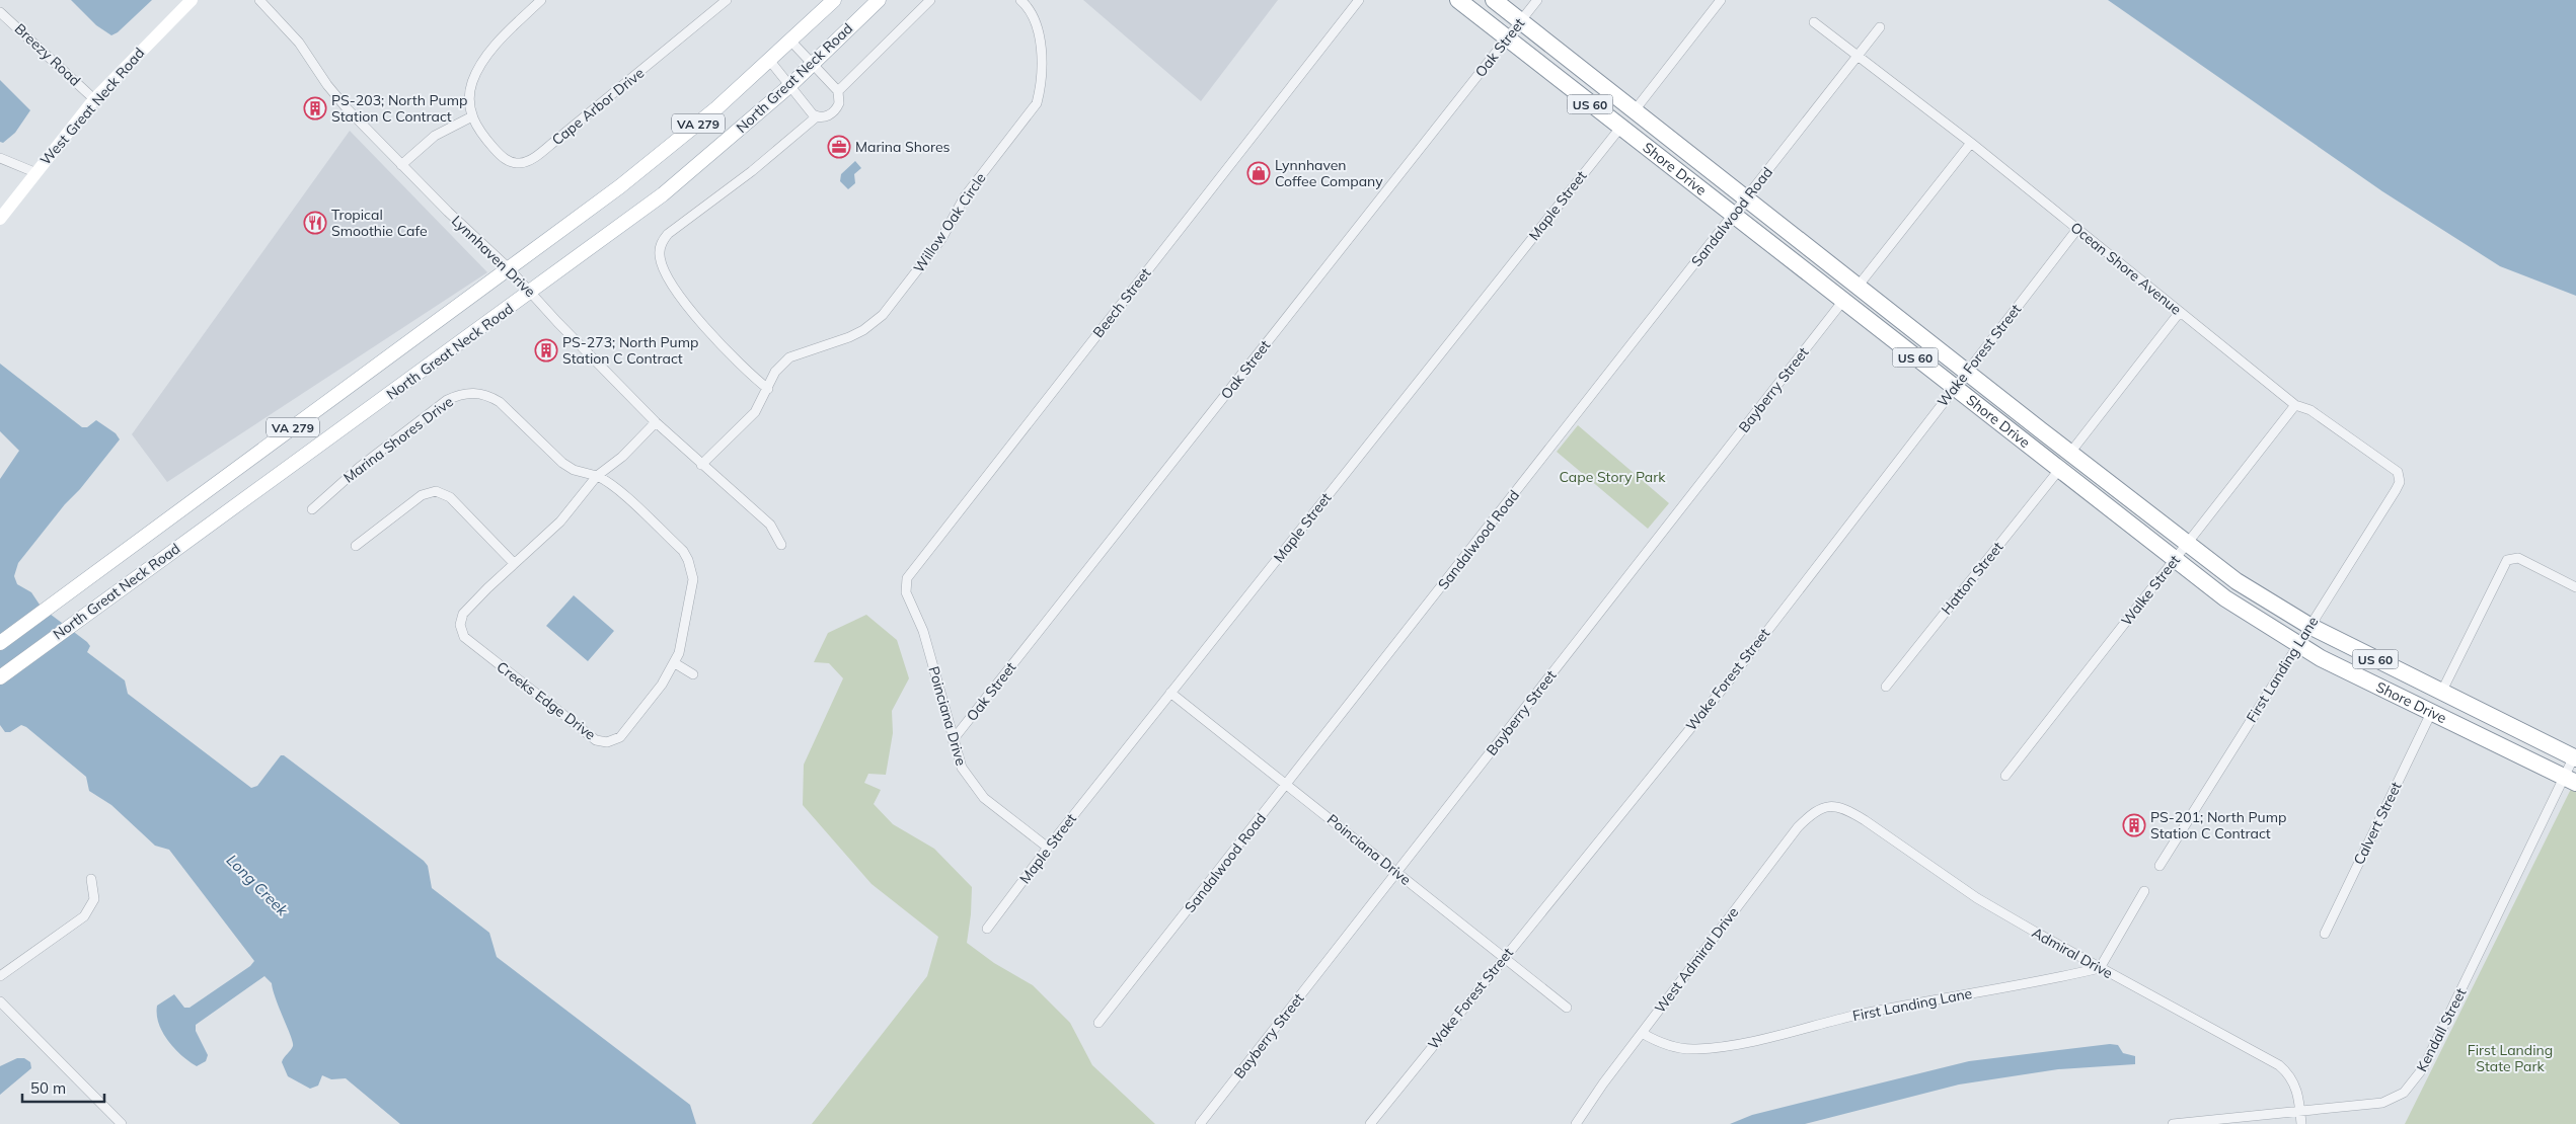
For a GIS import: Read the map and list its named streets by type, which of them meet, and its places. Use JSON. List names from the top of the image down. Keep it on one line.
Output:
{"streets":{"highway":["US 60","Shore Drive"],"main road":["North Great Neck Road","VA 279"],"street":["Oak Street","Breezy Road","West Great Neck Road","Cape Arbor Drive","Maple Street","Sandalwood Road","Willow Oak Circle","Lynnhaven Drive","Ocean Shore Avenue","Beech Street","Wake Forest Street","Bayberry Street","Marina Shores Drive","Hatton Street","Walke Street","First Landing Lane","Creeks Edge Drive","Poinciana Drive","Calvert Street","Admiral Drive","West Admiral Drive","Kendall Street"]},"crossings":[["Oak Street","Shore Drive"],["Oak Street","Poinciana Drive"],["Breezy Road","West Great Neck Road"],["North Great Neck Road","Lynnhaven Drive"],["Shore Drive","Maple Street"],["Shore Drive","Sandalwood Road"],["Shore Drive","Wake Forest Street"],["Shore Drive","Bayberry Street"],["Shore Drive","Hatton Street"],["Shore Drive","Walke Street"],["Shore Drive","First Landing Lane"],["Shore Drive","Calvert Street"],["Shore Drive","Kendall Street"],["Maple Street","Poinciana Drive"],["Sandalwood Road","Ocean Shore Avenue"],["Sandalwood Road","Poinciana Drive"],["Willow Oak Circle","Lynnhaven Drive"],["Ocean Shore Avenue","Wake Forest Street"],["Ocean Shore Avenue","Walke Street"],["Ocean Shore Avenue","First Landing Lane"],["Beech Street","Poinciana Drive"],["Wake Forest Street","Poinciana Drive"],["Bayberry Street","Poinciana Drive"],["Marina Shores Drive","Creeks Edge Drive"],["First Landing Lane","Admiral Drive"],["First Landing Lane","West Admiral Drive"],["Admiral Drive","West Admiral Drive"],["Admiral Drive","Kendall Street"]],"water":["Long Creek"],"parks":["Cape Story Park","First Landing State Park"],"places":{"building":["PS-203; North Pump Station C Contract","PS-273; North Pump Station C Contract","PS-201; North Pump Station C Contract"],"office":["Marina Shores"],"shop":["Lynnhaven Coffee Company"],"restaurant":["Tropical Smoothie Cafe"]},"scale_bar":"50 m"}
